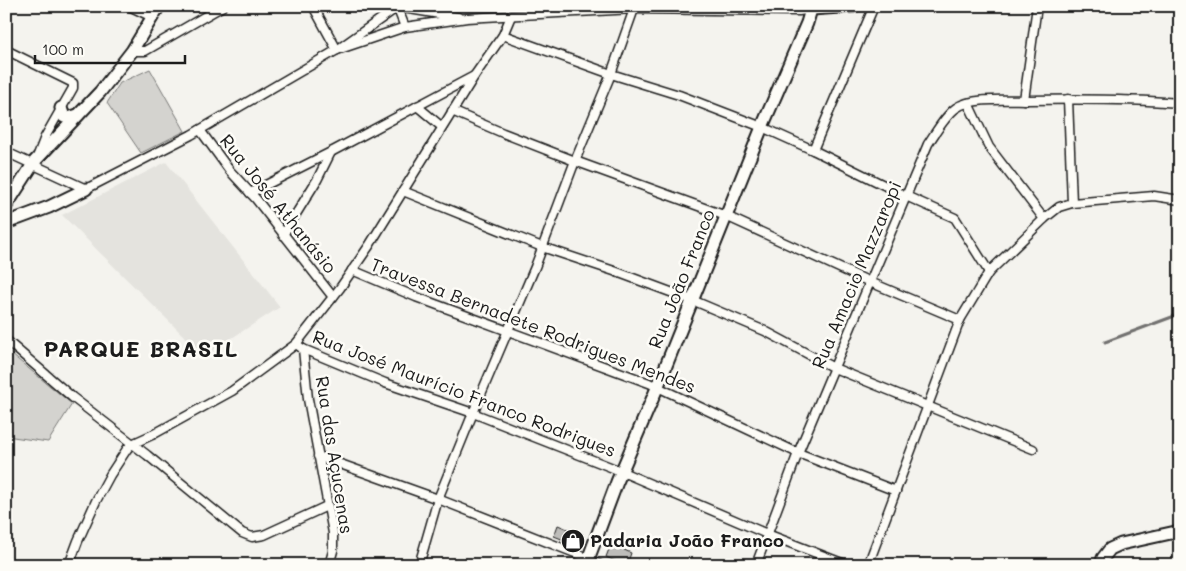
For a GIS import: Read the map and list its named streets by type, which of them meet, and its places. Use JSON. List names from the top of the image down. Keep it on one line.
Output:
{"streets":{"street":["Rua José Athanásio","Rua Amacio Mazzaropi","Rua João Franco","Travessa Bernadete Rodrigues Mendes","Rua José Maurício Franco Rodrigues","Rua das Açucenas"]},"crossings":[["Rua Amacio Mazzaropi","Travessa Bernadete Rodrigues Mendes"],["Rua Amacio Mazzaropi","Rua José Maurício Franco Rodrigues"],["Rua João Franco","Travessa Bernadete Rodrigues Mendes"],["Rua João Franco","Rua José Maurício Franco Rodrigues"],["Rua José Maurício Franco Rodrigues","Rua das Açucenas"]],"districts":["PARQUE BRASIL"],"places":{"shop":["Padaria João Franco"]},"scale_bar":"100 m"}
